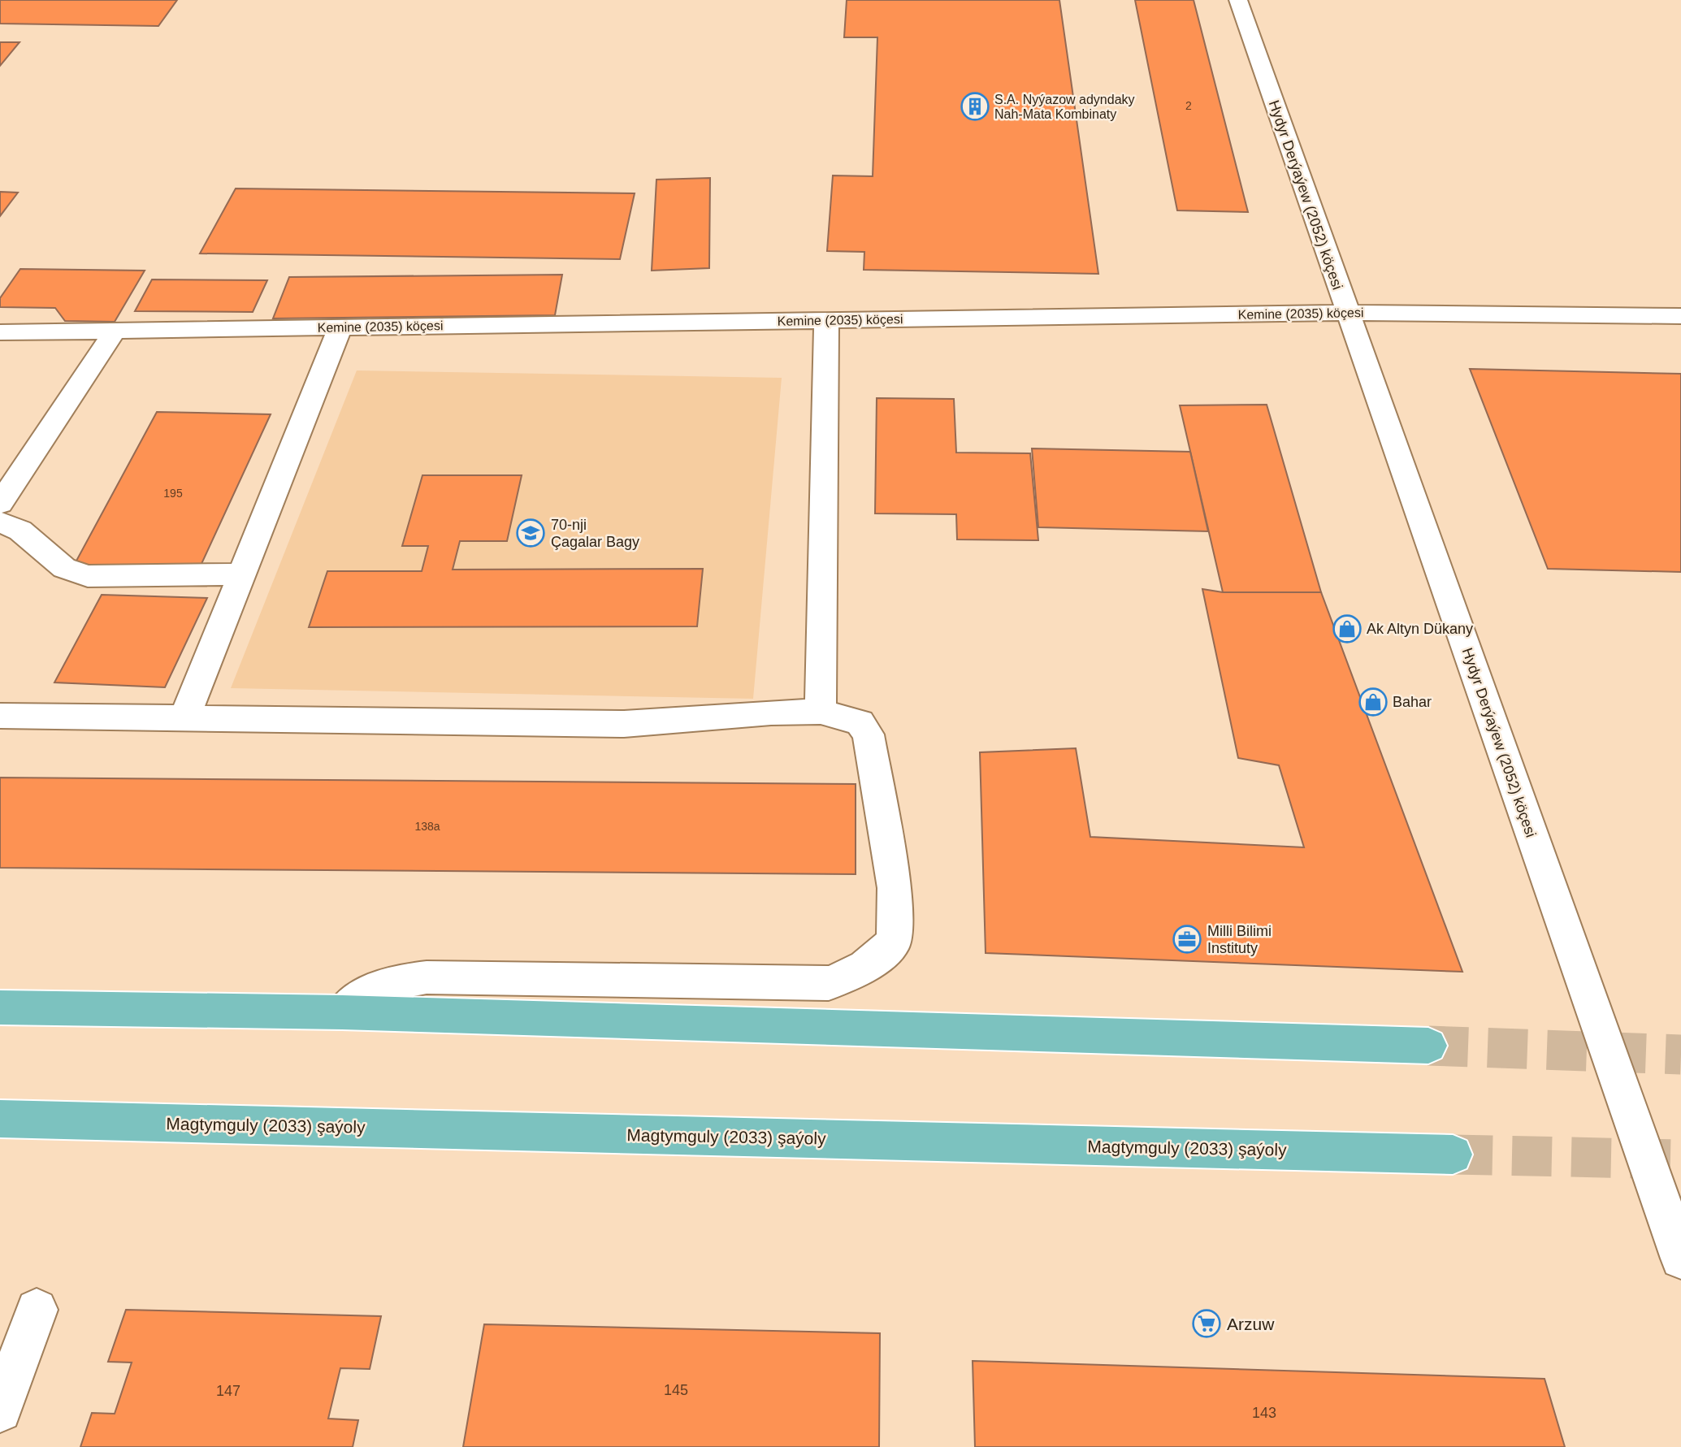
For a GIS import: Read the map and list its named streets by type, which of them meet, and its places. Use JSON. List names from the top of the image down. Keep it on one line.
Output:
{"streets":{"main road":["Magtymguly (2033) şaýoly"],"street":["Hydyr Derýaýew (2052) köçesi","Kemine (2035) köçesi"]},"crossings":[["Hydyr Derýaýew (2052) köçesi","Kemine (2035) köçesi"]],"places":{"building":["S.A. Nyýazow adyndaky Nah-Mata Kombinaty"],"school or university":["70-nji Çagalar Bagy"],"shop":["Ak Altyn Dükany","Bahar"],"office":["Milli Bilimi Instituty"],"supermarket":["Arzuw"]},"house_numbers":["2","195","138a","145","147","143"]}
